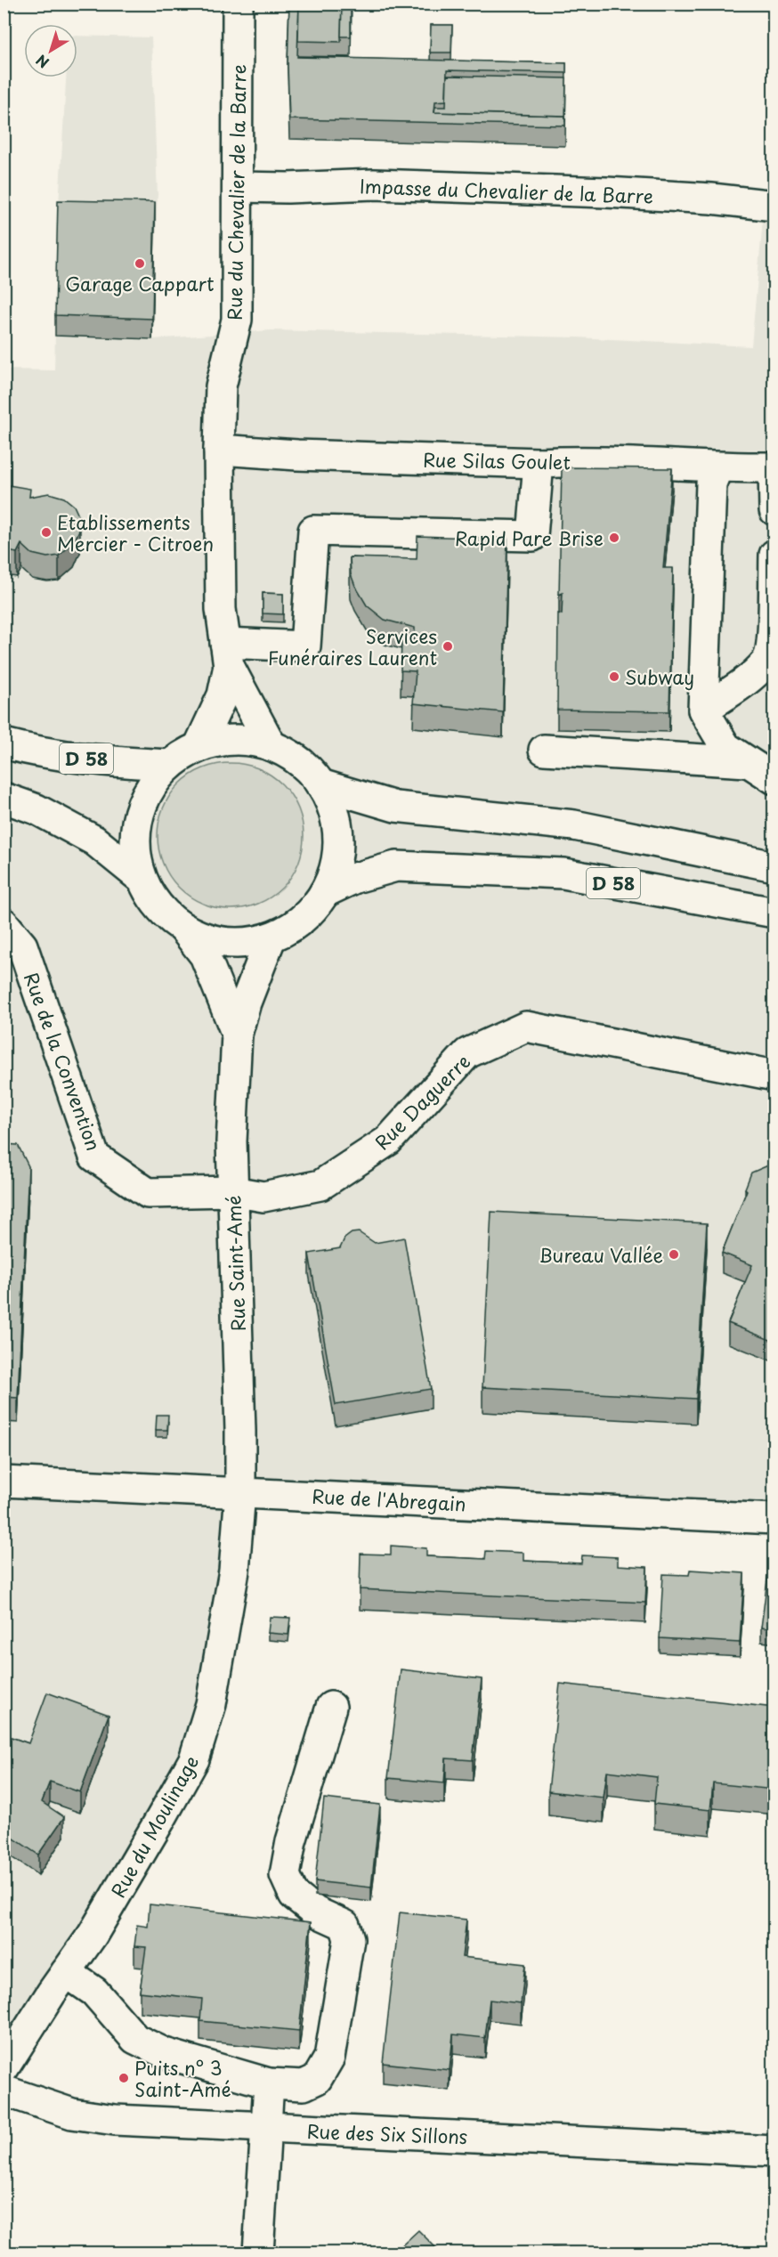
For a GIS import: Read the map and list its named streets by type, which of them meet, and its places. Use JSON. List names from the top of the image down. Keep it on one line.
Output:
{"streets":{"street":["Impasse du Chevalier de la Barre","Rue du Chevalier de la Barre","Rue Silas Goulet","D 58","Rue de la Convention","Rue Daguerre","Rue Saint-Amé","Rue de l'Abregain","Rue du Moulinage","Rue des Six Sillons"]},"crossings":[["Impasse du Chevalier de la Barre","Rue du Chevalier de la Barre"],["Rue du Chevalier de la Barre","Rue Silas Goulet"],["Rue de la Convention","Rue Daguerre"],["Rue de la Convention","Rue Saint-Amé"],["Rue Daguerre","Rue Saint-Amé"],["Rue Saint-Amé","Rue de l'Abregain"],["Rue Saint-Amé","Rue du Moulinage"],["Rue de l'Abregain","Rue du Moulinage"]],"places":["Garage Cappart","Etablissements Mercier - Citroen","Rapid Pare Brise","Services Funéraires Laurent","Subway","Bureau Vallée","Puits n° 3 Saint-Amé"],"north":"bottom left"}
